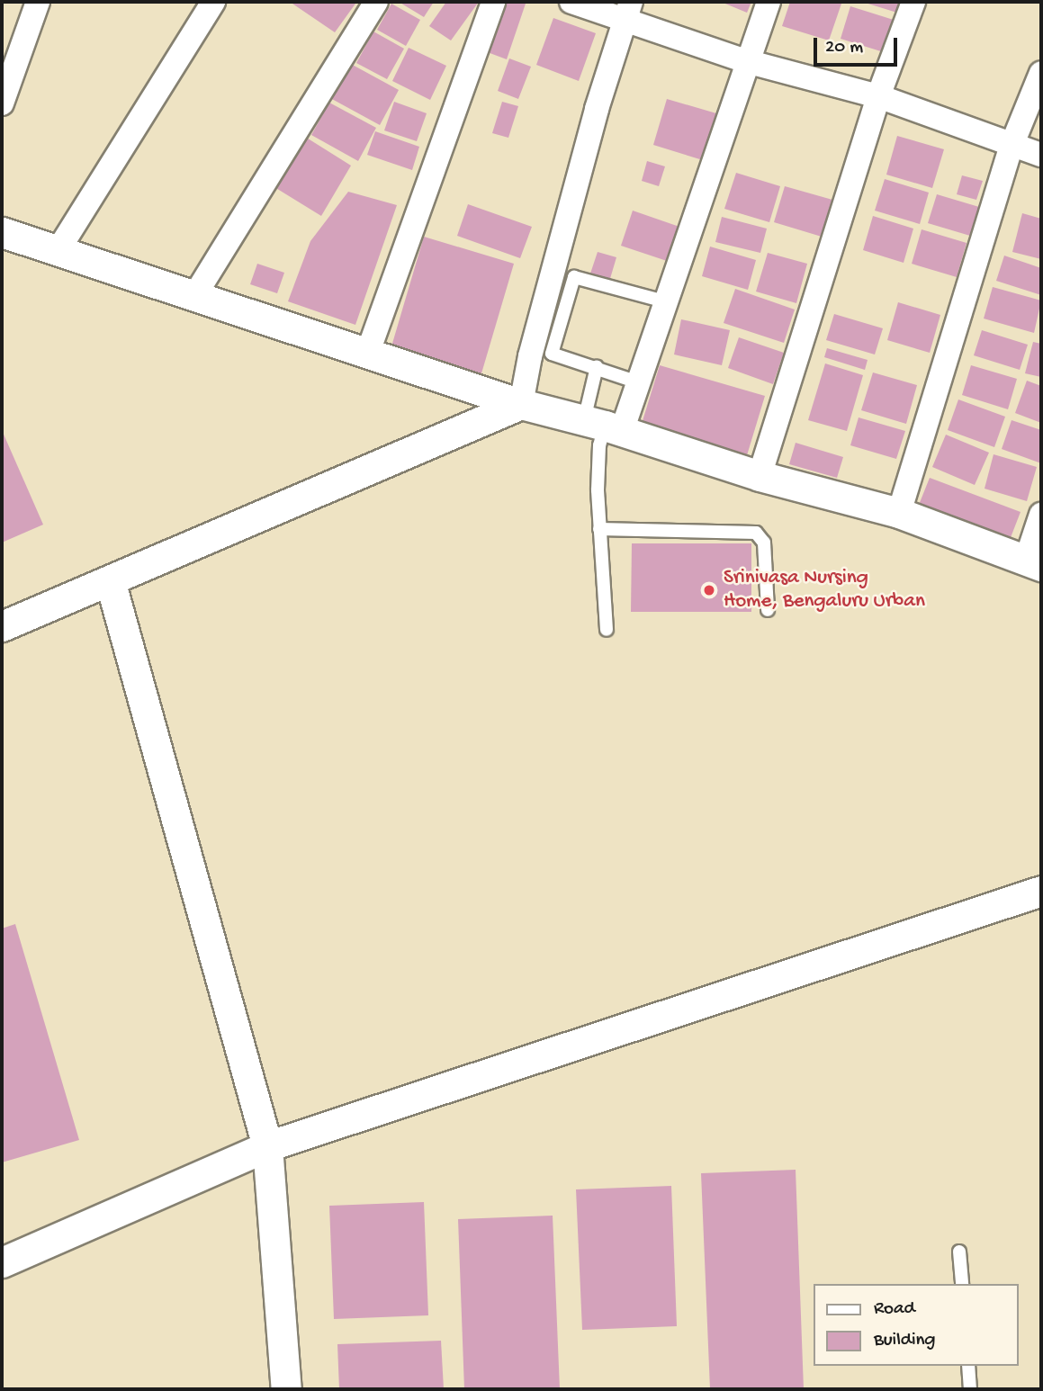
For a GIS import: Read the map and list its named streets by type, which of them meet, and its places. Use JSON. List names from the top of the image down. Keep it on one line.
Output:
{"places":["Srinivasa Nursing Home, Bengaluru Urban"],"legend":["Road","Building"],"scale_bar":"20 m"}
